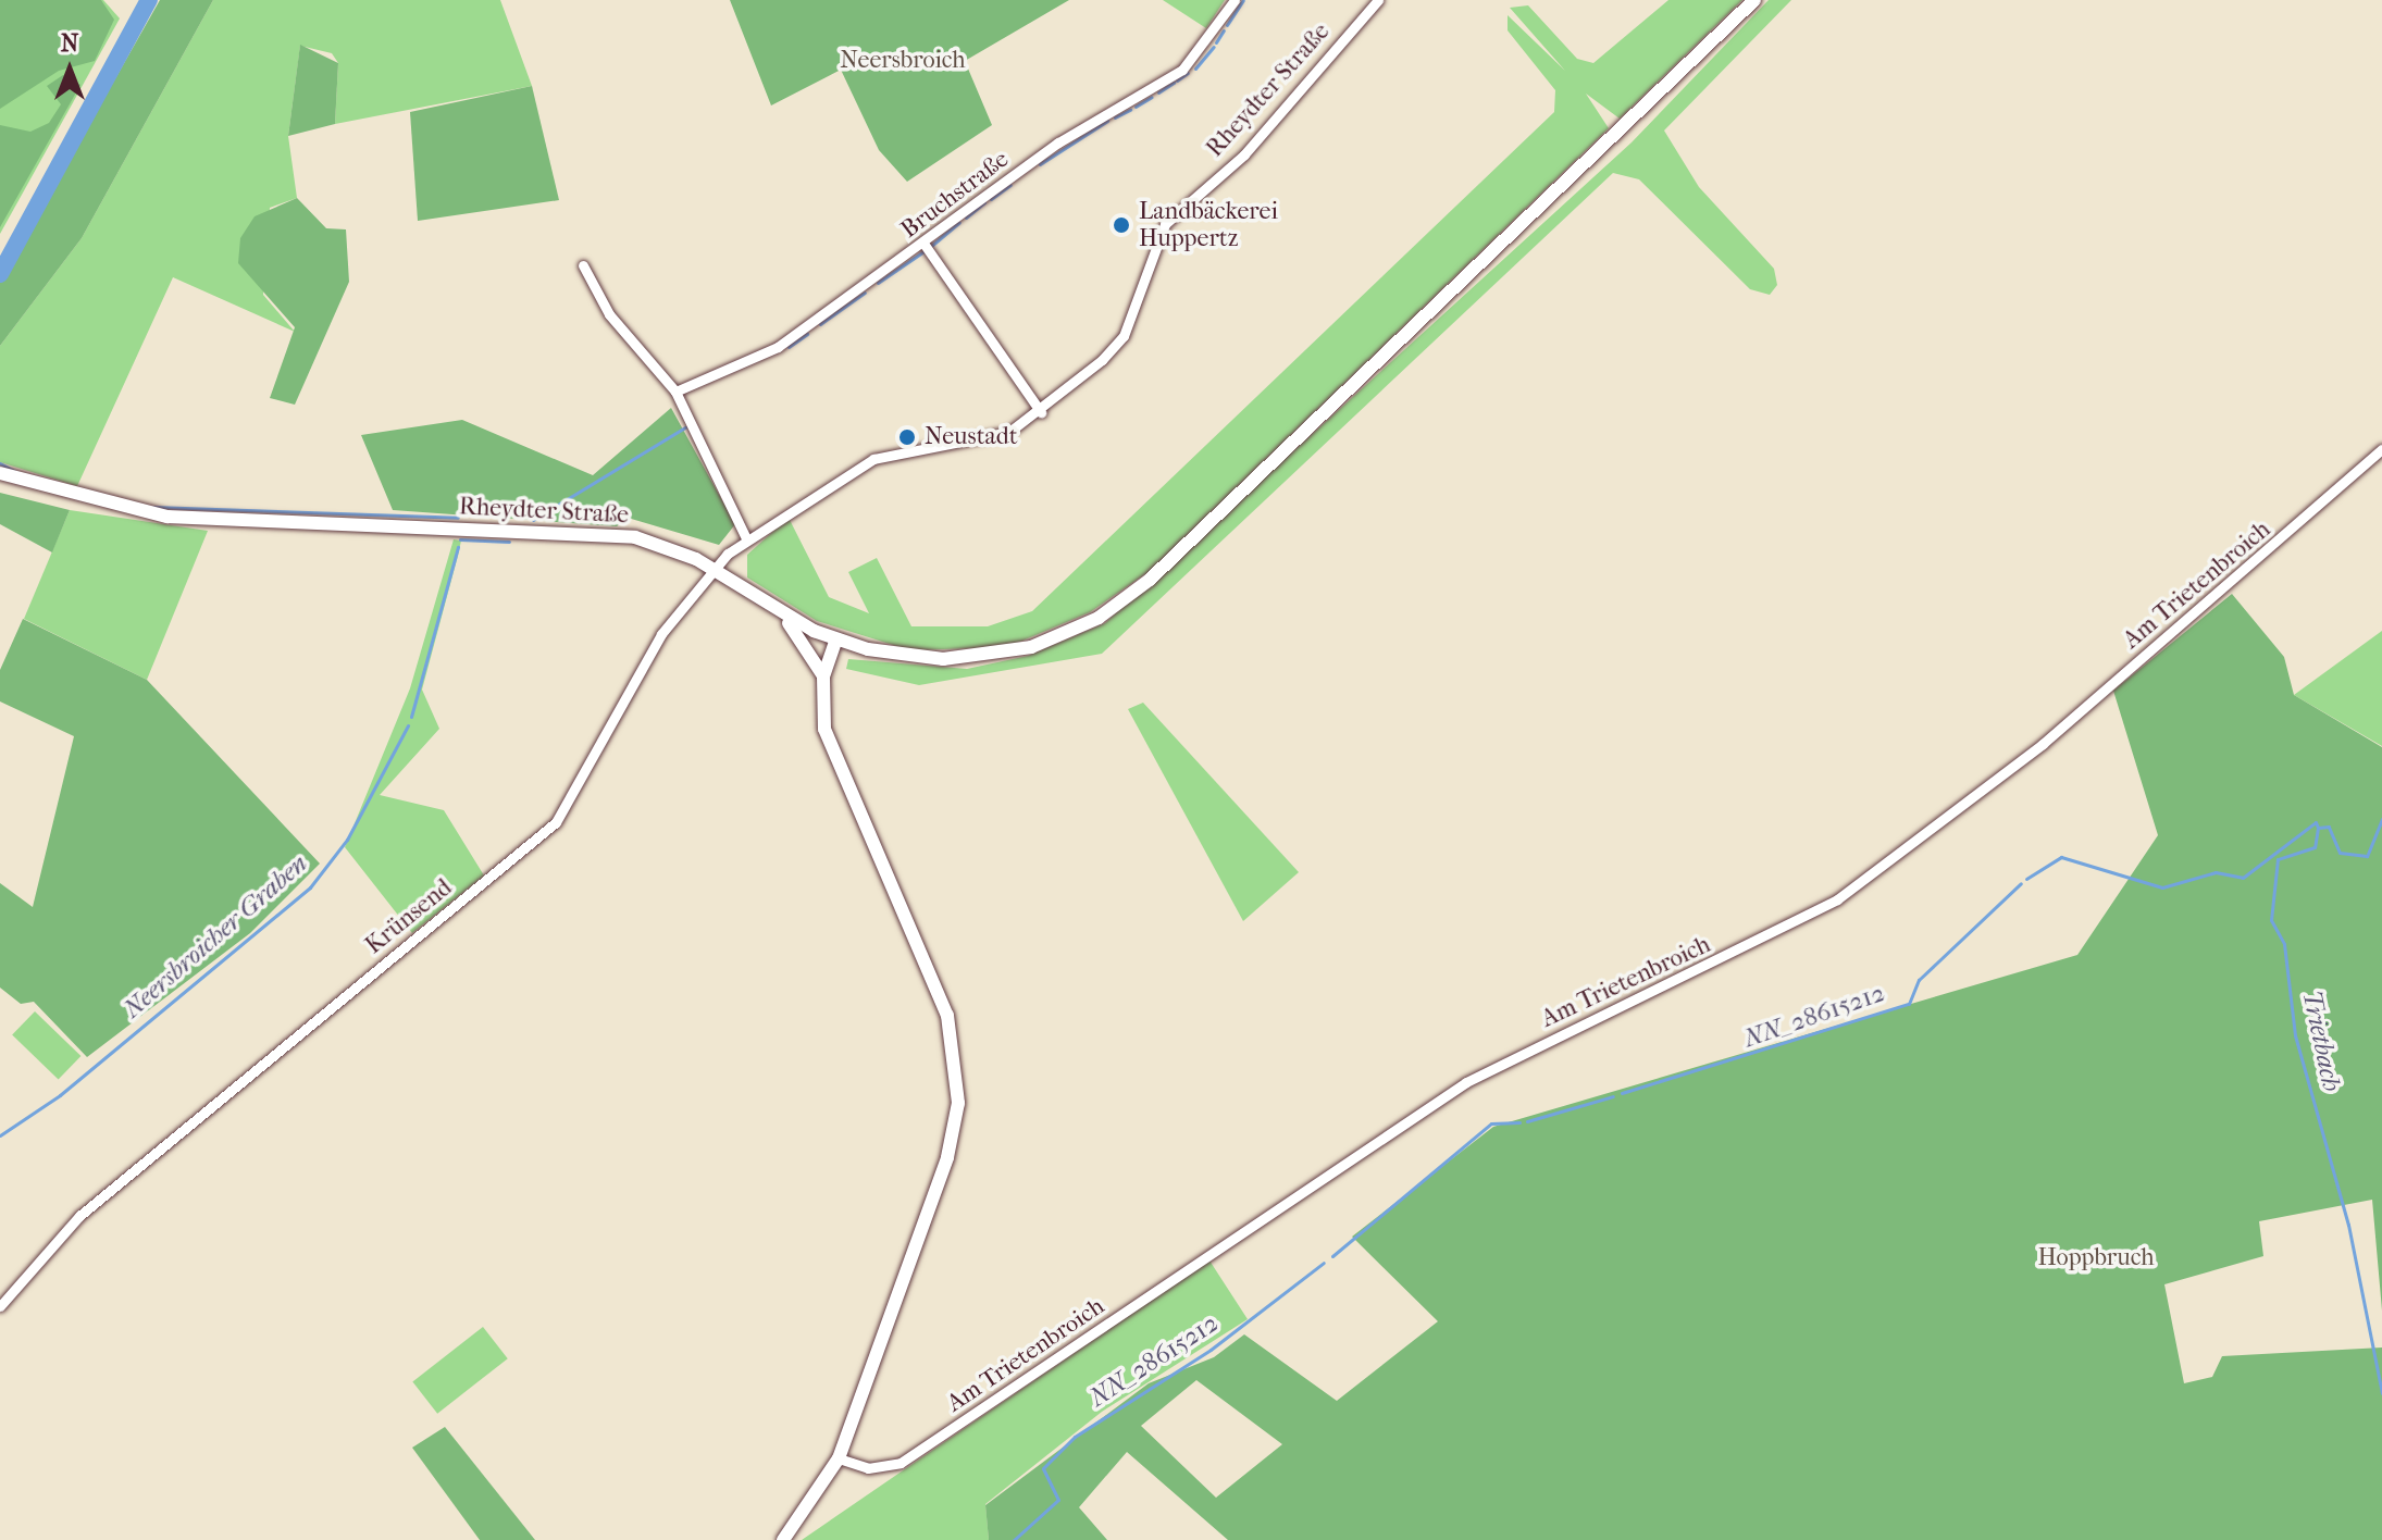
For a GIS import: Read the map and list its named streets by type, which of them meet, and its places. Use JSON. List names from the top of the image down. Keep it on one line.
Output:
{"streets":{"main road":["Rheydter Straße"],"street":["Bruchstraße","Am Trietenbroich","Krünsend"]},"crossings":[["Rheydter Straße","Krünsend"]],"water":["Neersbroicher Graben","NN_28615212","Trietbach"],"parks":["Neersbroich","Hoppbruch"],"places":["Landbäckerei Huppertz","Neustadt"],"north":"top"}
